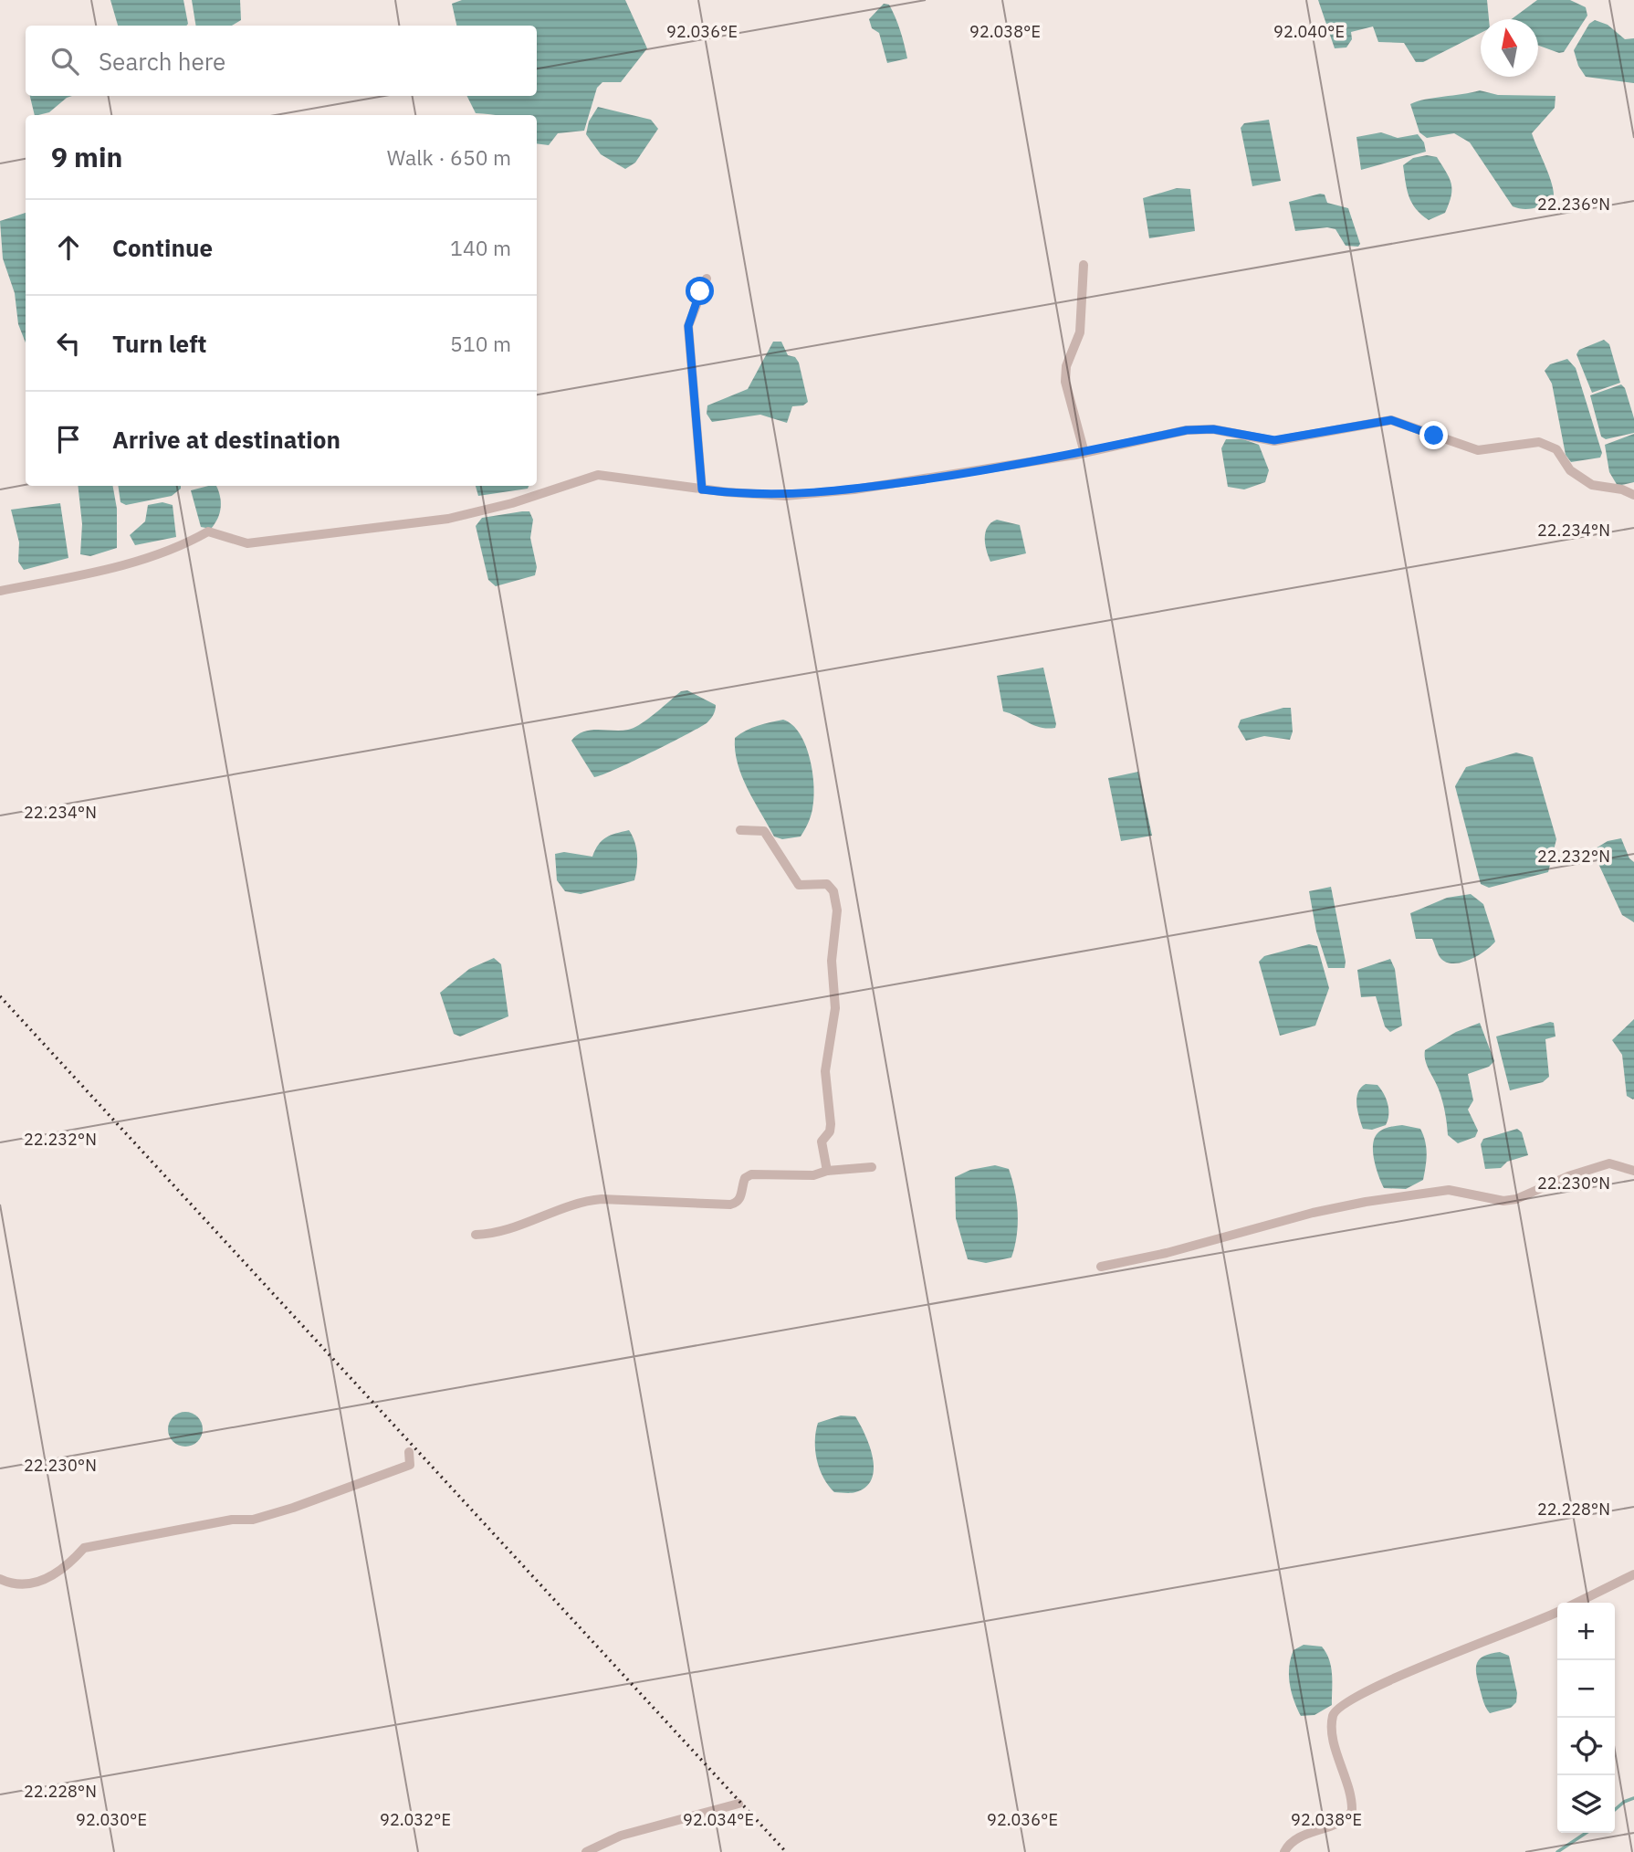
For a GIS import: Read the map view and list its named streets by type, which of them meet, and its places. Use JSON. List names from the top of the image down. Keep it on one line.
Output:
{"north":"top","page":{"search":"Search here","heading":["9 min","Walk · 650 m"],"list":[["Continue","140 m"],["Turn left","510 m"],"Arrive at destination"],"map_buttons":["+","−"]},"coordinates":["92.036°E","92.038°E","92.040°E","22.236°N","22.234°N","22.232°N","22.230°N","22.228°N","92.030°E","92.032°E","92.034°E"]}
